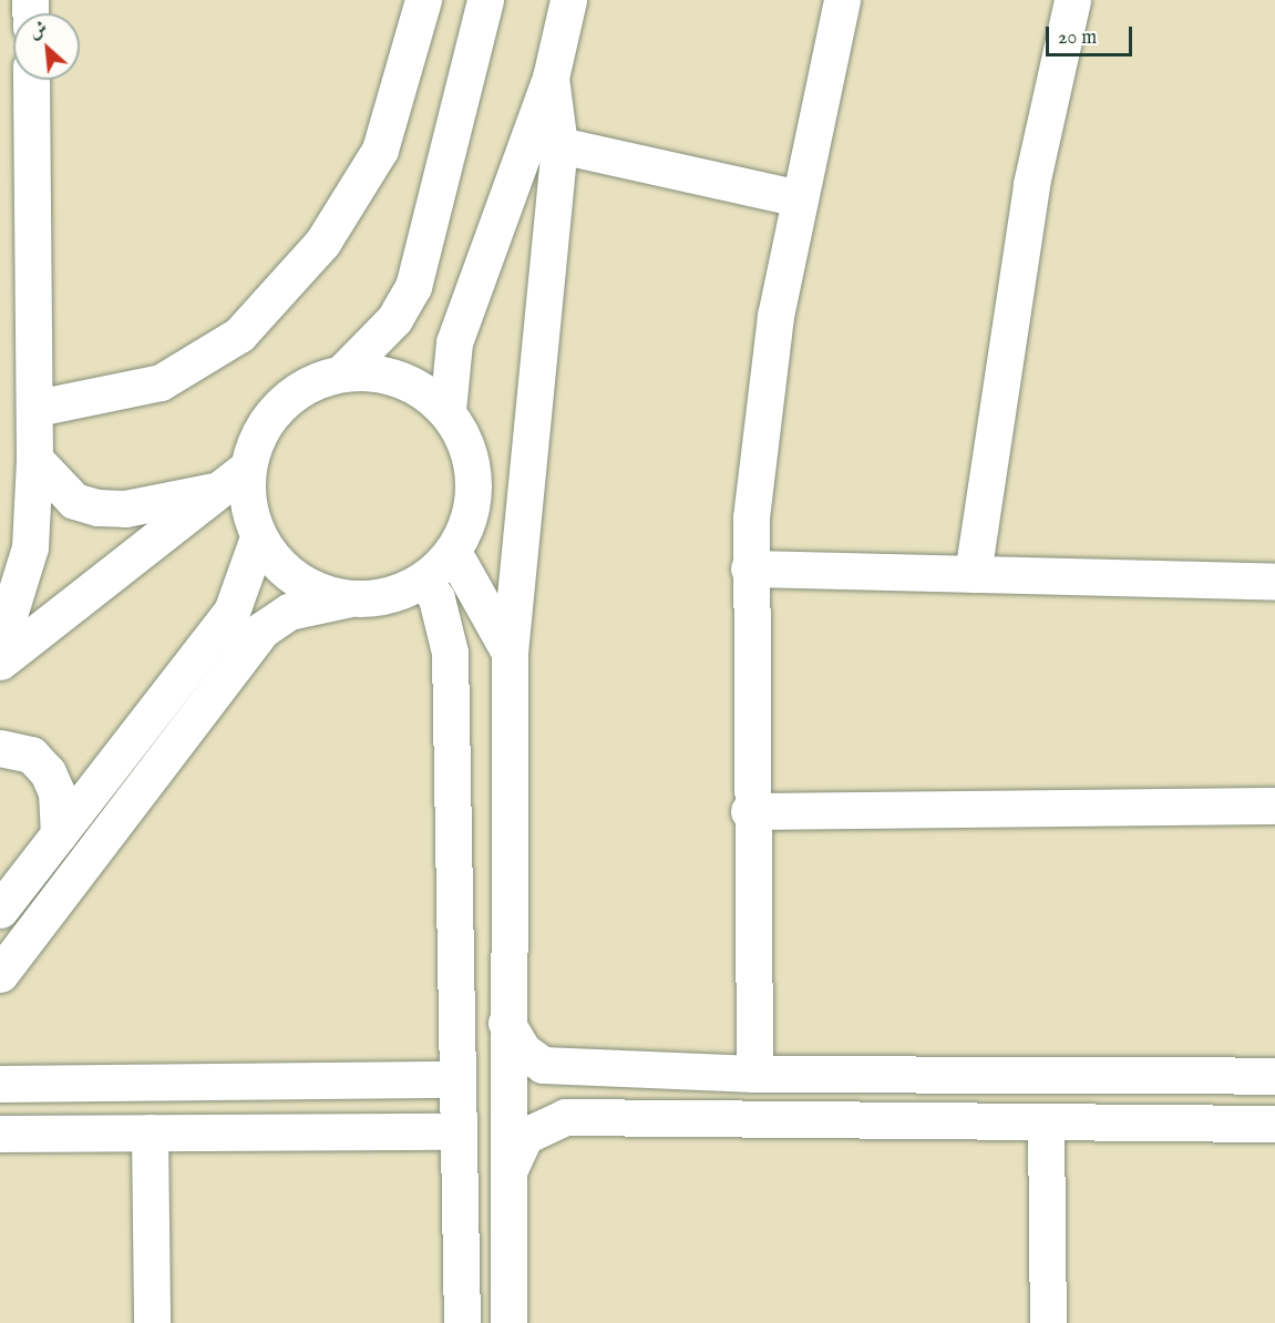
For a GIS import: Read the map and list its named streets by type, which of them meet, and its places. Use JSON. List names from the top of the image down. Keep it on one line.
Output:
{"scale_bar":"20 m","north":"top left"}
